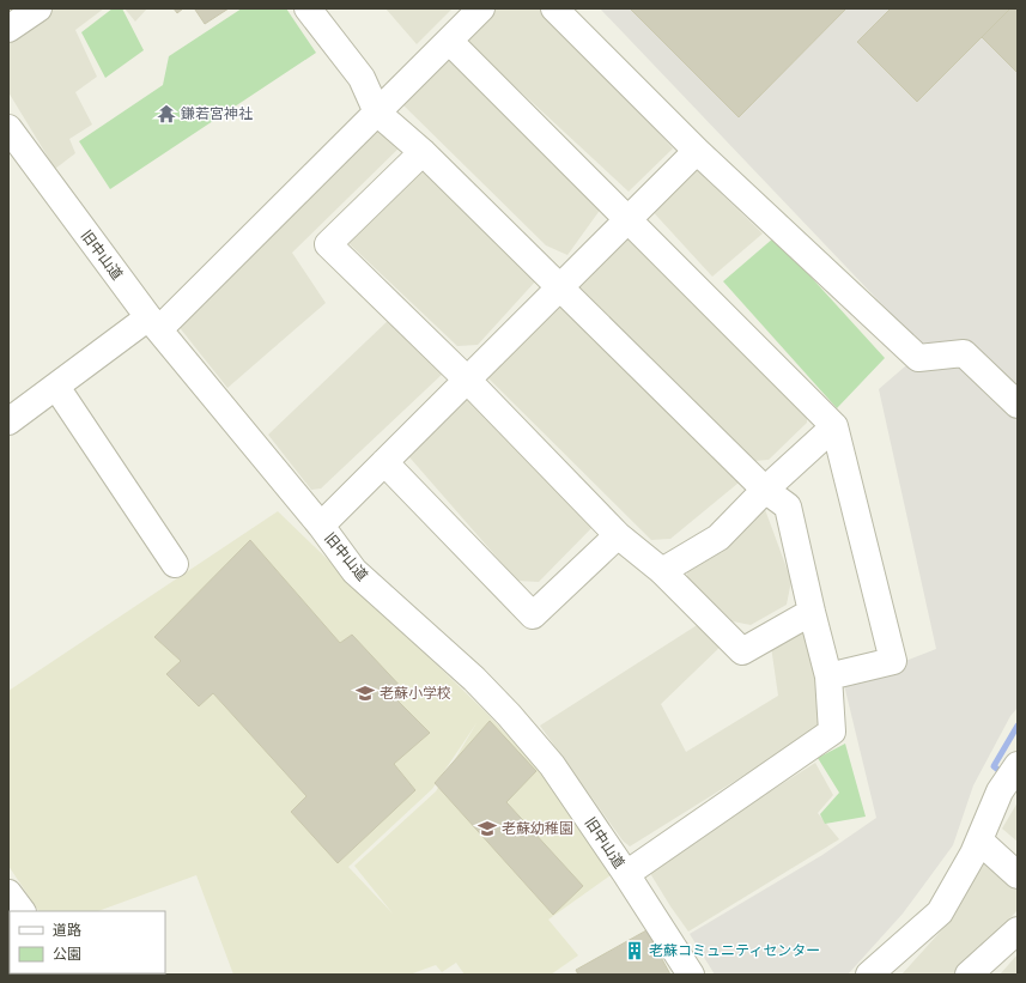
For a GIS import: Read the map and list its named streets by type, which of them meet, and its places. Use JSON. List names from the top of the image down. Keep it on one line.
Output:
{"streets":{"street":["旧中山道"]},"places":{"temple":["鎌若宮神社"],"school or university":["老蘇小学校","老蘇幼稚園"],"building":["老蘇コミュニティセンター"]},"legend":["道路","公園"]}
